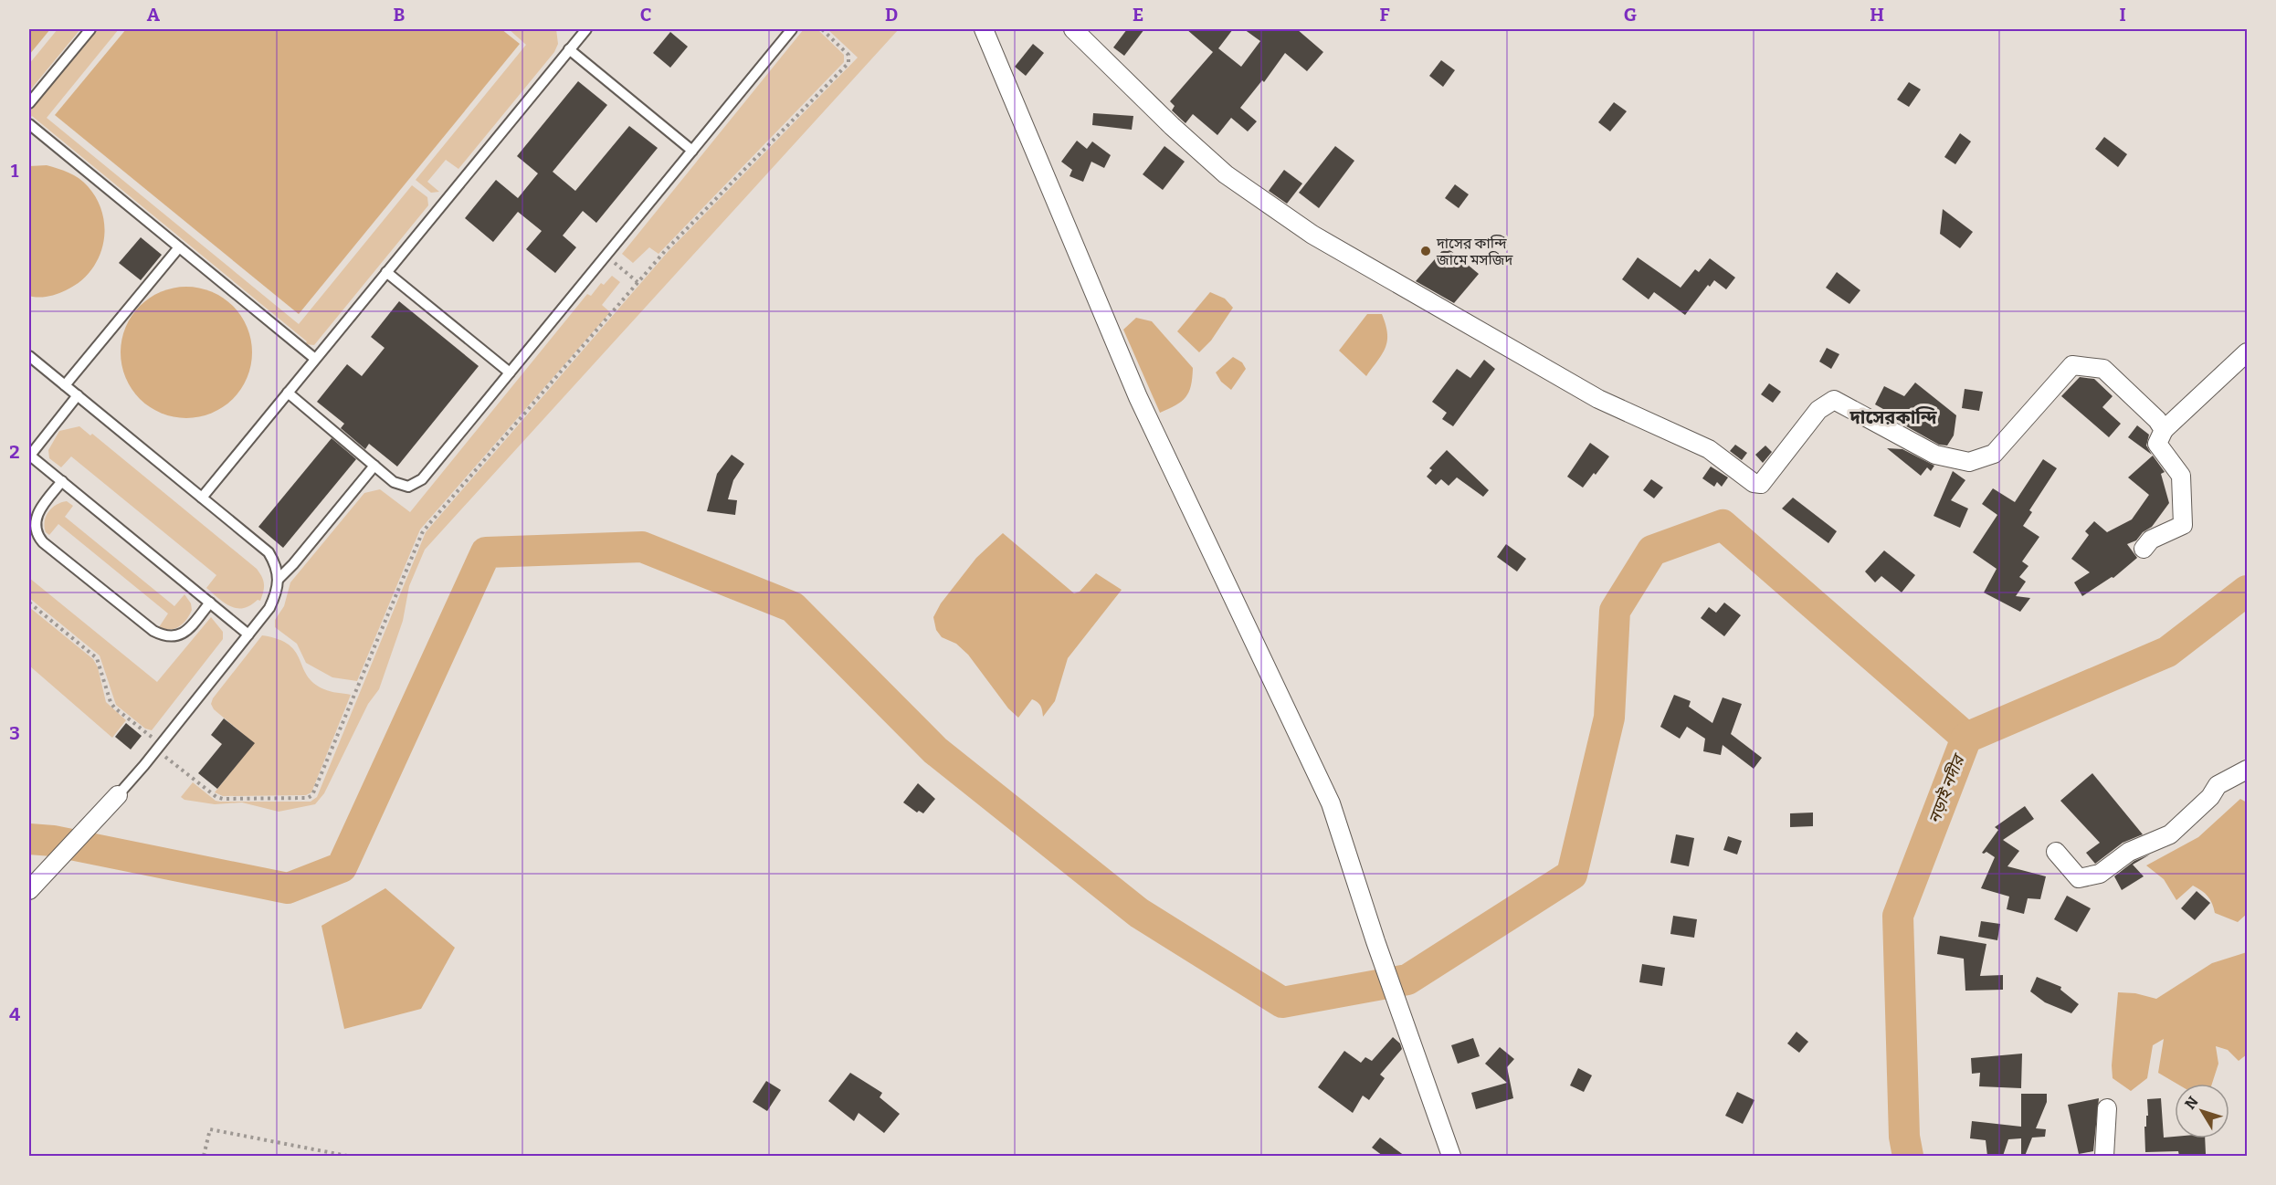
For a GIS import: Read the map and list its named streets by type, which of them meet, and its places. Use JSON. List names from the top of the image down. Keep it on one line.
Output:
{"districts":["দাসেরকান্দি"],"water":["নড়াই নদীর"],"places":["দাসের কান্দি জামে মসজিদ"],"north":"top left","grid":{"columns":["A","B","C","D","E","F","G","H","I"],"rows":["1","2","3","4"]}}
